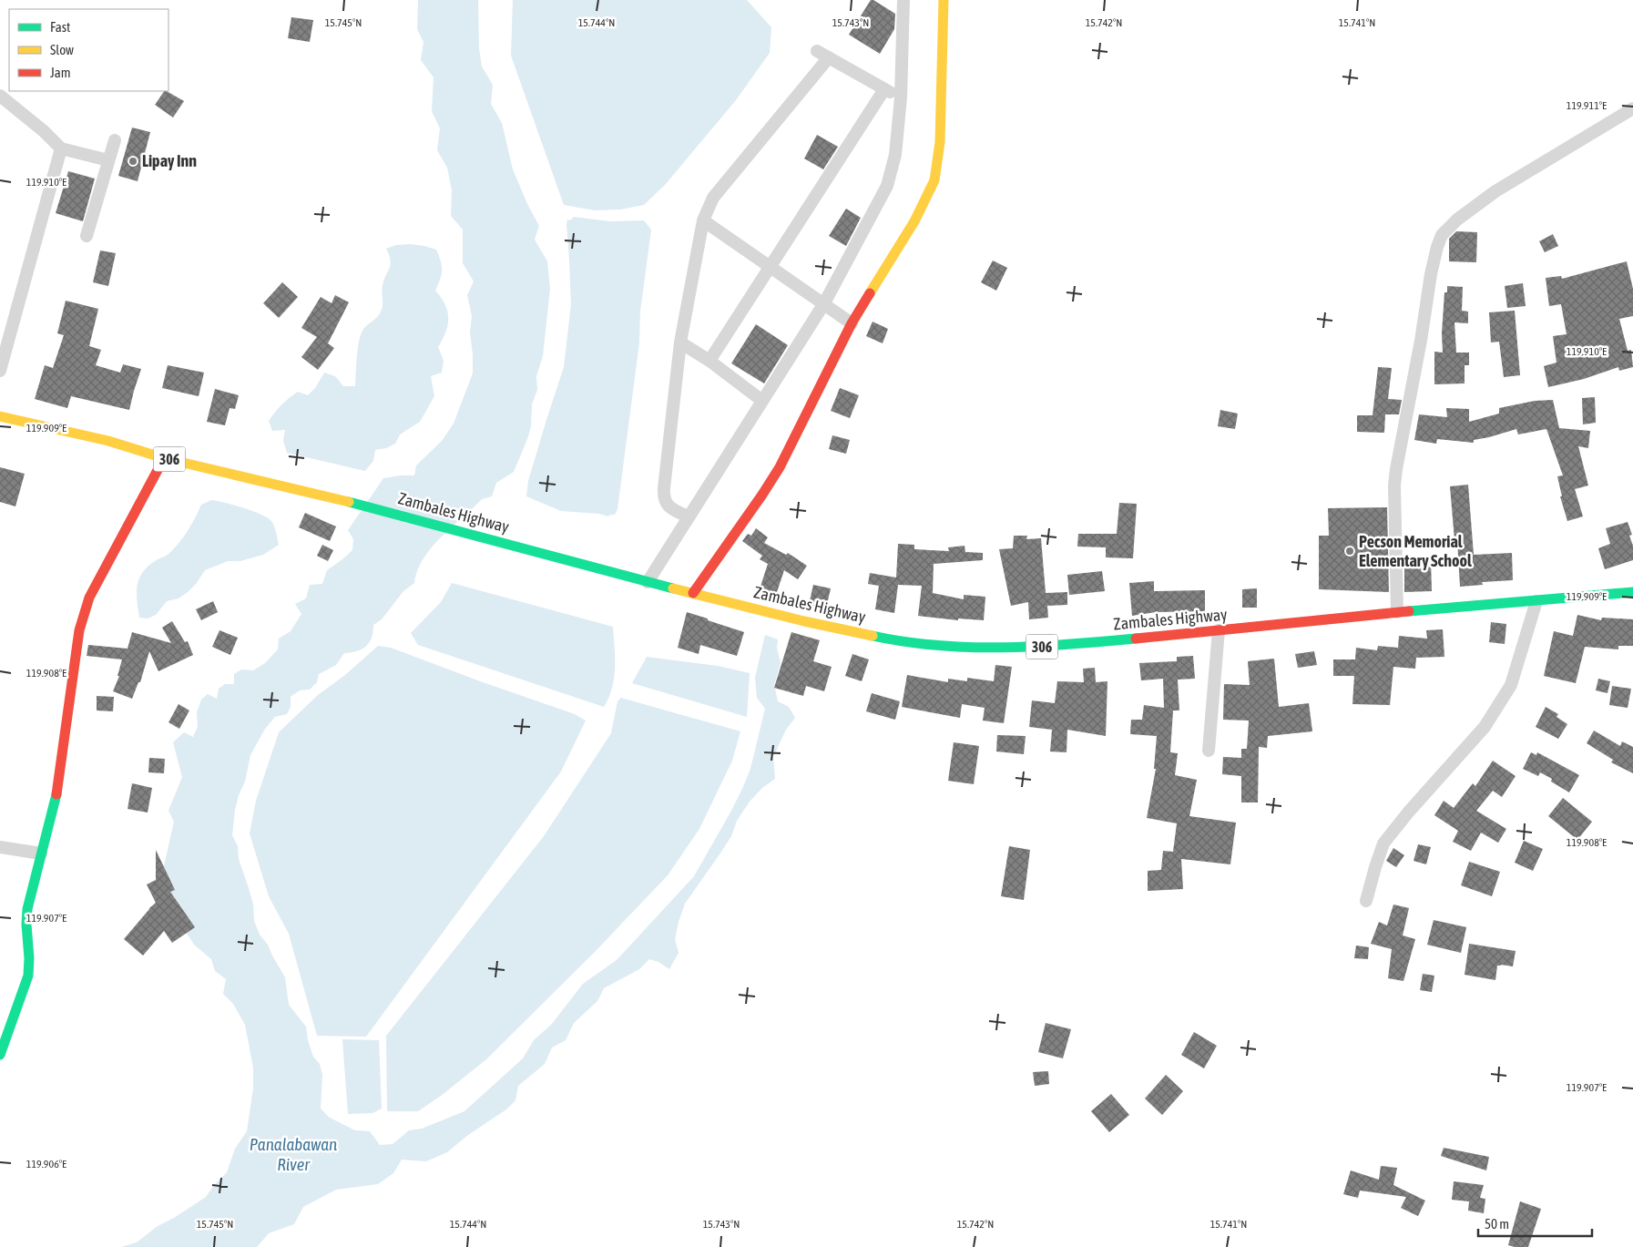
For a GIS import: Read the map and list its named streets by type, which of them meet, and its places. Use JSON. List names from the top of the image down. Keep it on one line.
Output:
{"streets":{"main road":["306","Zambales Highway"]},"water":["Panalabawan River"],"places":["Lipay Inn","Pecson Memorial Elementary School"],"legend":["Fast","Slow","Jam"],"scale_bar":"50 m","coordinates":["15.745°N","15.744°N","15.743°N","15.742°N","15.741°N","119.911°E","119.910°E","119.909°E","119.908°E","119.907°E","119.906°E"]}
